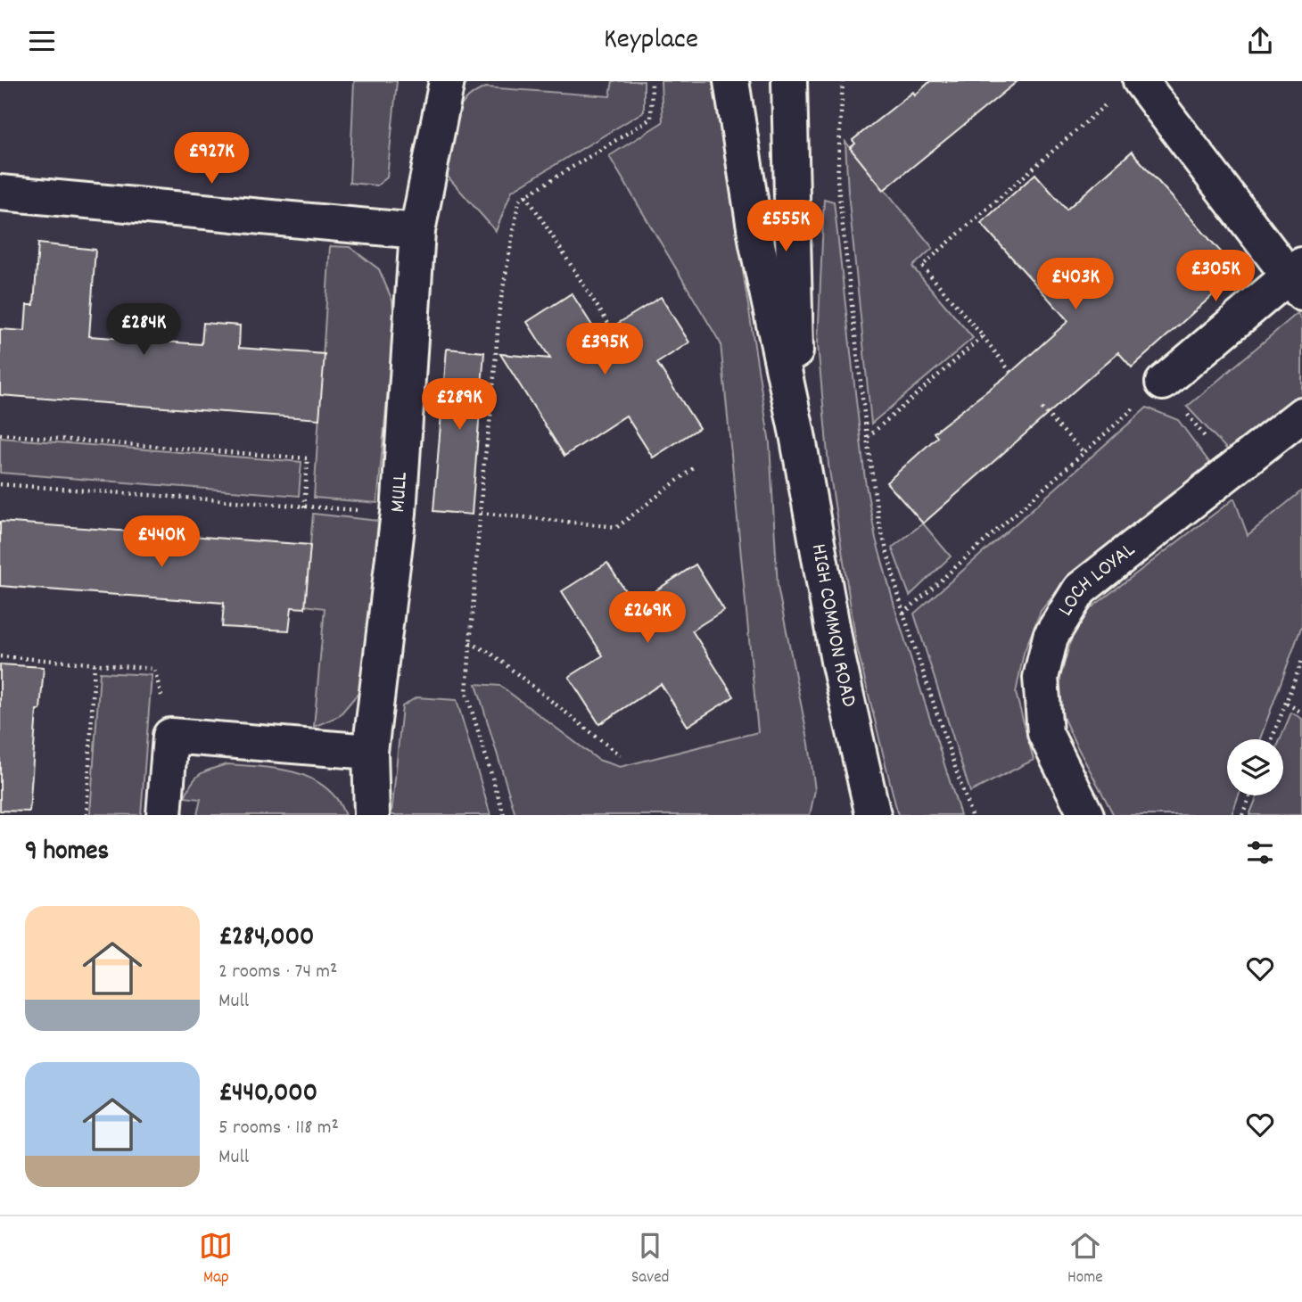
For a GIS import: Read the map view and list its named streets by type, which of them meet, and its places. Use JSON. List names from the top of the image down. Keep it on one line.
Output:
{"streets":{"street":["MULL","LOCH LOYAL","HIGH COMMON ROAD"]},"page":{"header":"Keyplace","price":["£927K","£555K","£305K","£403K","£284K","£395K","£289K","£440K","£269K"],"heading":"9 homes","list":[{"name":"£284,000","note":"2 rooms · 74 m² · Mull"},{"name":"£440,000","note":"5 rooms · 118 m² · Mull"}],"tabs":["Map","Saved","Home"]}}
